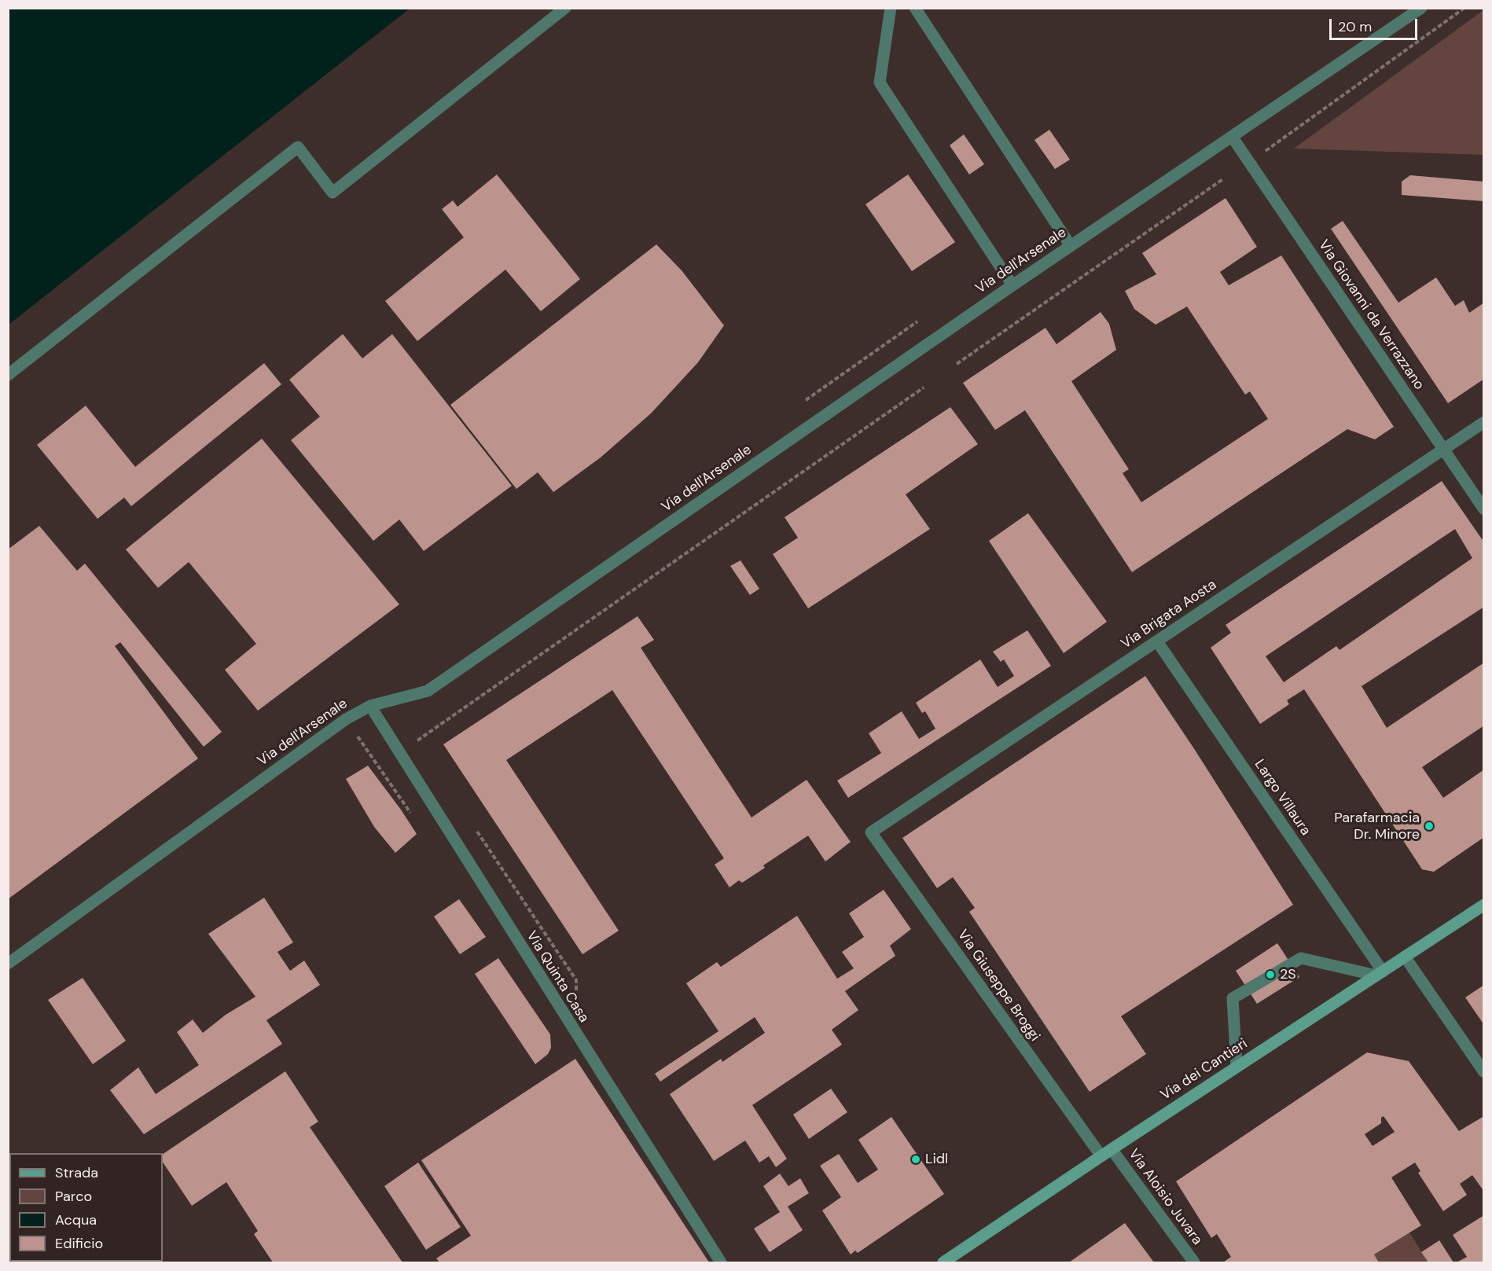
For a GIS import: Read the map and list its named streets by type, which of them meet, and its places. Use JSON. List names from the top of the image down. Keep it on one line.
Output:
{"streets":{"main road":["Via dei Cantieri"],"street":["Via dell'Arsenale","Via Giovanni da Verrazzano","Via Brigata Aosta","Largo Villaura","Via Quinta Casa","Via Giuseppe Broggi","Via Aloisio Juvara"]},"crossings":[["Via dell'Arsenale","Via Giovanni da Verrazzano"],["Via dell'Arsenale","Via Quinta Casa"],["Via Giovanni da Verrazzano","Via Brigata Aosta"],["Via Brigata Aosta","Largo Villaura"],["Via Brigata Aosta","Via Giuseppe Broggi"],["Largo Villaura","Via dei Cantieri"],["Via Giuseppe Broggi","Via dei Cantieri"],["Via dei Cantieri","Via Aloisio Juvara"]],"places":["Parafarmacia Dr. Minore","2S","Lidl"],"legend":["Strada","Parco","Acqua","Edificio"],"scale_bar":"20 m"}
